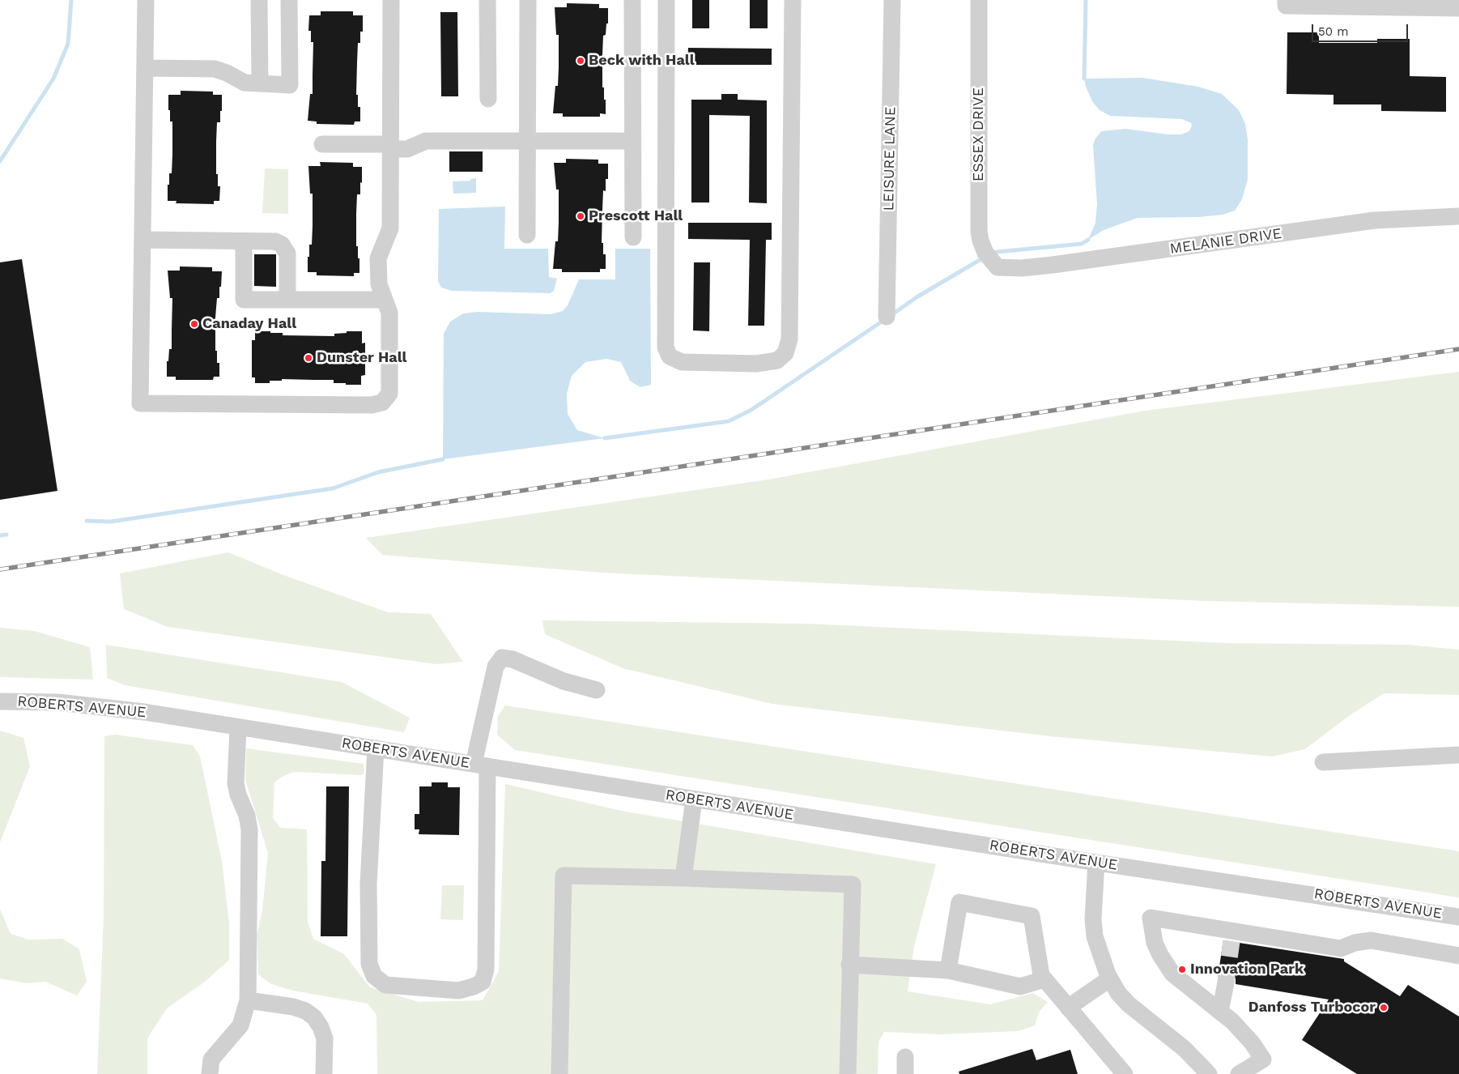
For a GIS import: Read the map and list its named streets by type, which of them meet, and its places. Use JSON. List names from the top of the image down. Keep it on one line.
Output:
{"streets":{"street":["ESSEX DRIVE","LEISURE LANE","MELANIE DRIVE","ROBERTS AVENUE"]},"crossings":[["ESSEX DRIVE","MELANIE DRIVE"]],"places":["Beck with Hall","Prescott Hall","Canaday Hall","Dunster Hall","Innovation Park","Danfoss Turbocor"],"scale_bar":"50 m"}
